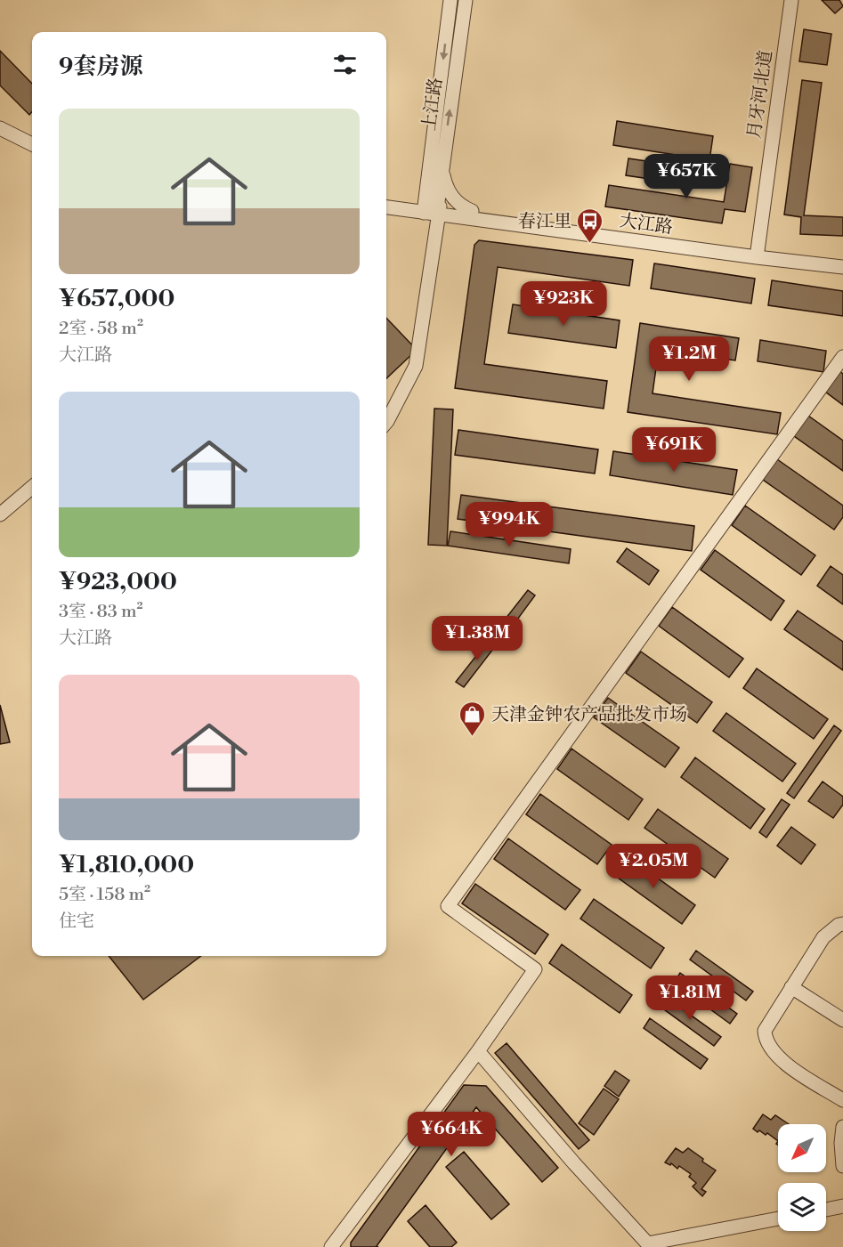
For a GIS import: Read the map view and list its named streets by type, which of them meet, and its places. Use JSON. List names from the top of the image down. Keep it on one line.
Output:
{"streets":{"street":["月牙河北道","上江路","大江路"]},"crossings":[["月牙河北道","大江路"]],"places":{"bus stop":["春江里"],"shop":["天津金钟农产品批发市场"]},"north":"bottom left","page":{"heading":"9套房源","list":[{"name":"¥657,000","note":"2室 · 58 m² · 大江路"},{"name":"¥923,000","note":"3室 · 83 m² · 大江路"},{"name":"¥1,810,000","note":"5室 · 158 m² · 住宅"}],"price":["¥657K","¥923K","¥1.2M","¥691K","¥994K","¥1.38M","¥2.05M","¥1.81M","¥664K"]}}
